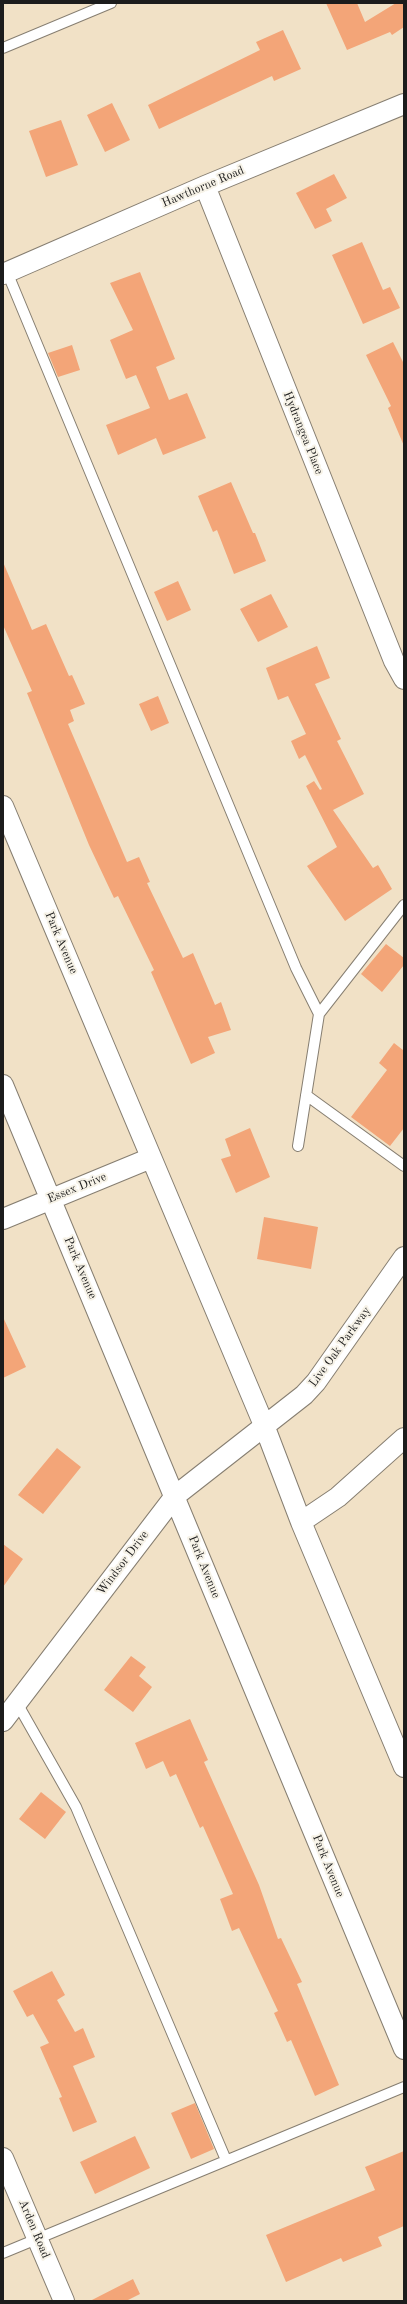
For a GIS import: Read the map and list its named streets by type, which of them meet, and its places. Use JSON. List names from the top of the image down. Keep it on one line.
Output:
{"streets":{"street":["Hawthorne Road","Hydrangea Place","Park Avenue","Essex Drive","Live Oak Parkway","Windsor Drive","Arden Road"]},"crossings":[["Hawthorne Road","Hydrangea Place"],["Park Avenue","Essex Drive"],["Park Avenue","Live Oak Parkway"],["Park Avenue","Windsor Drive"],["Live Oak Parkway","Windsor Drive"]]}
